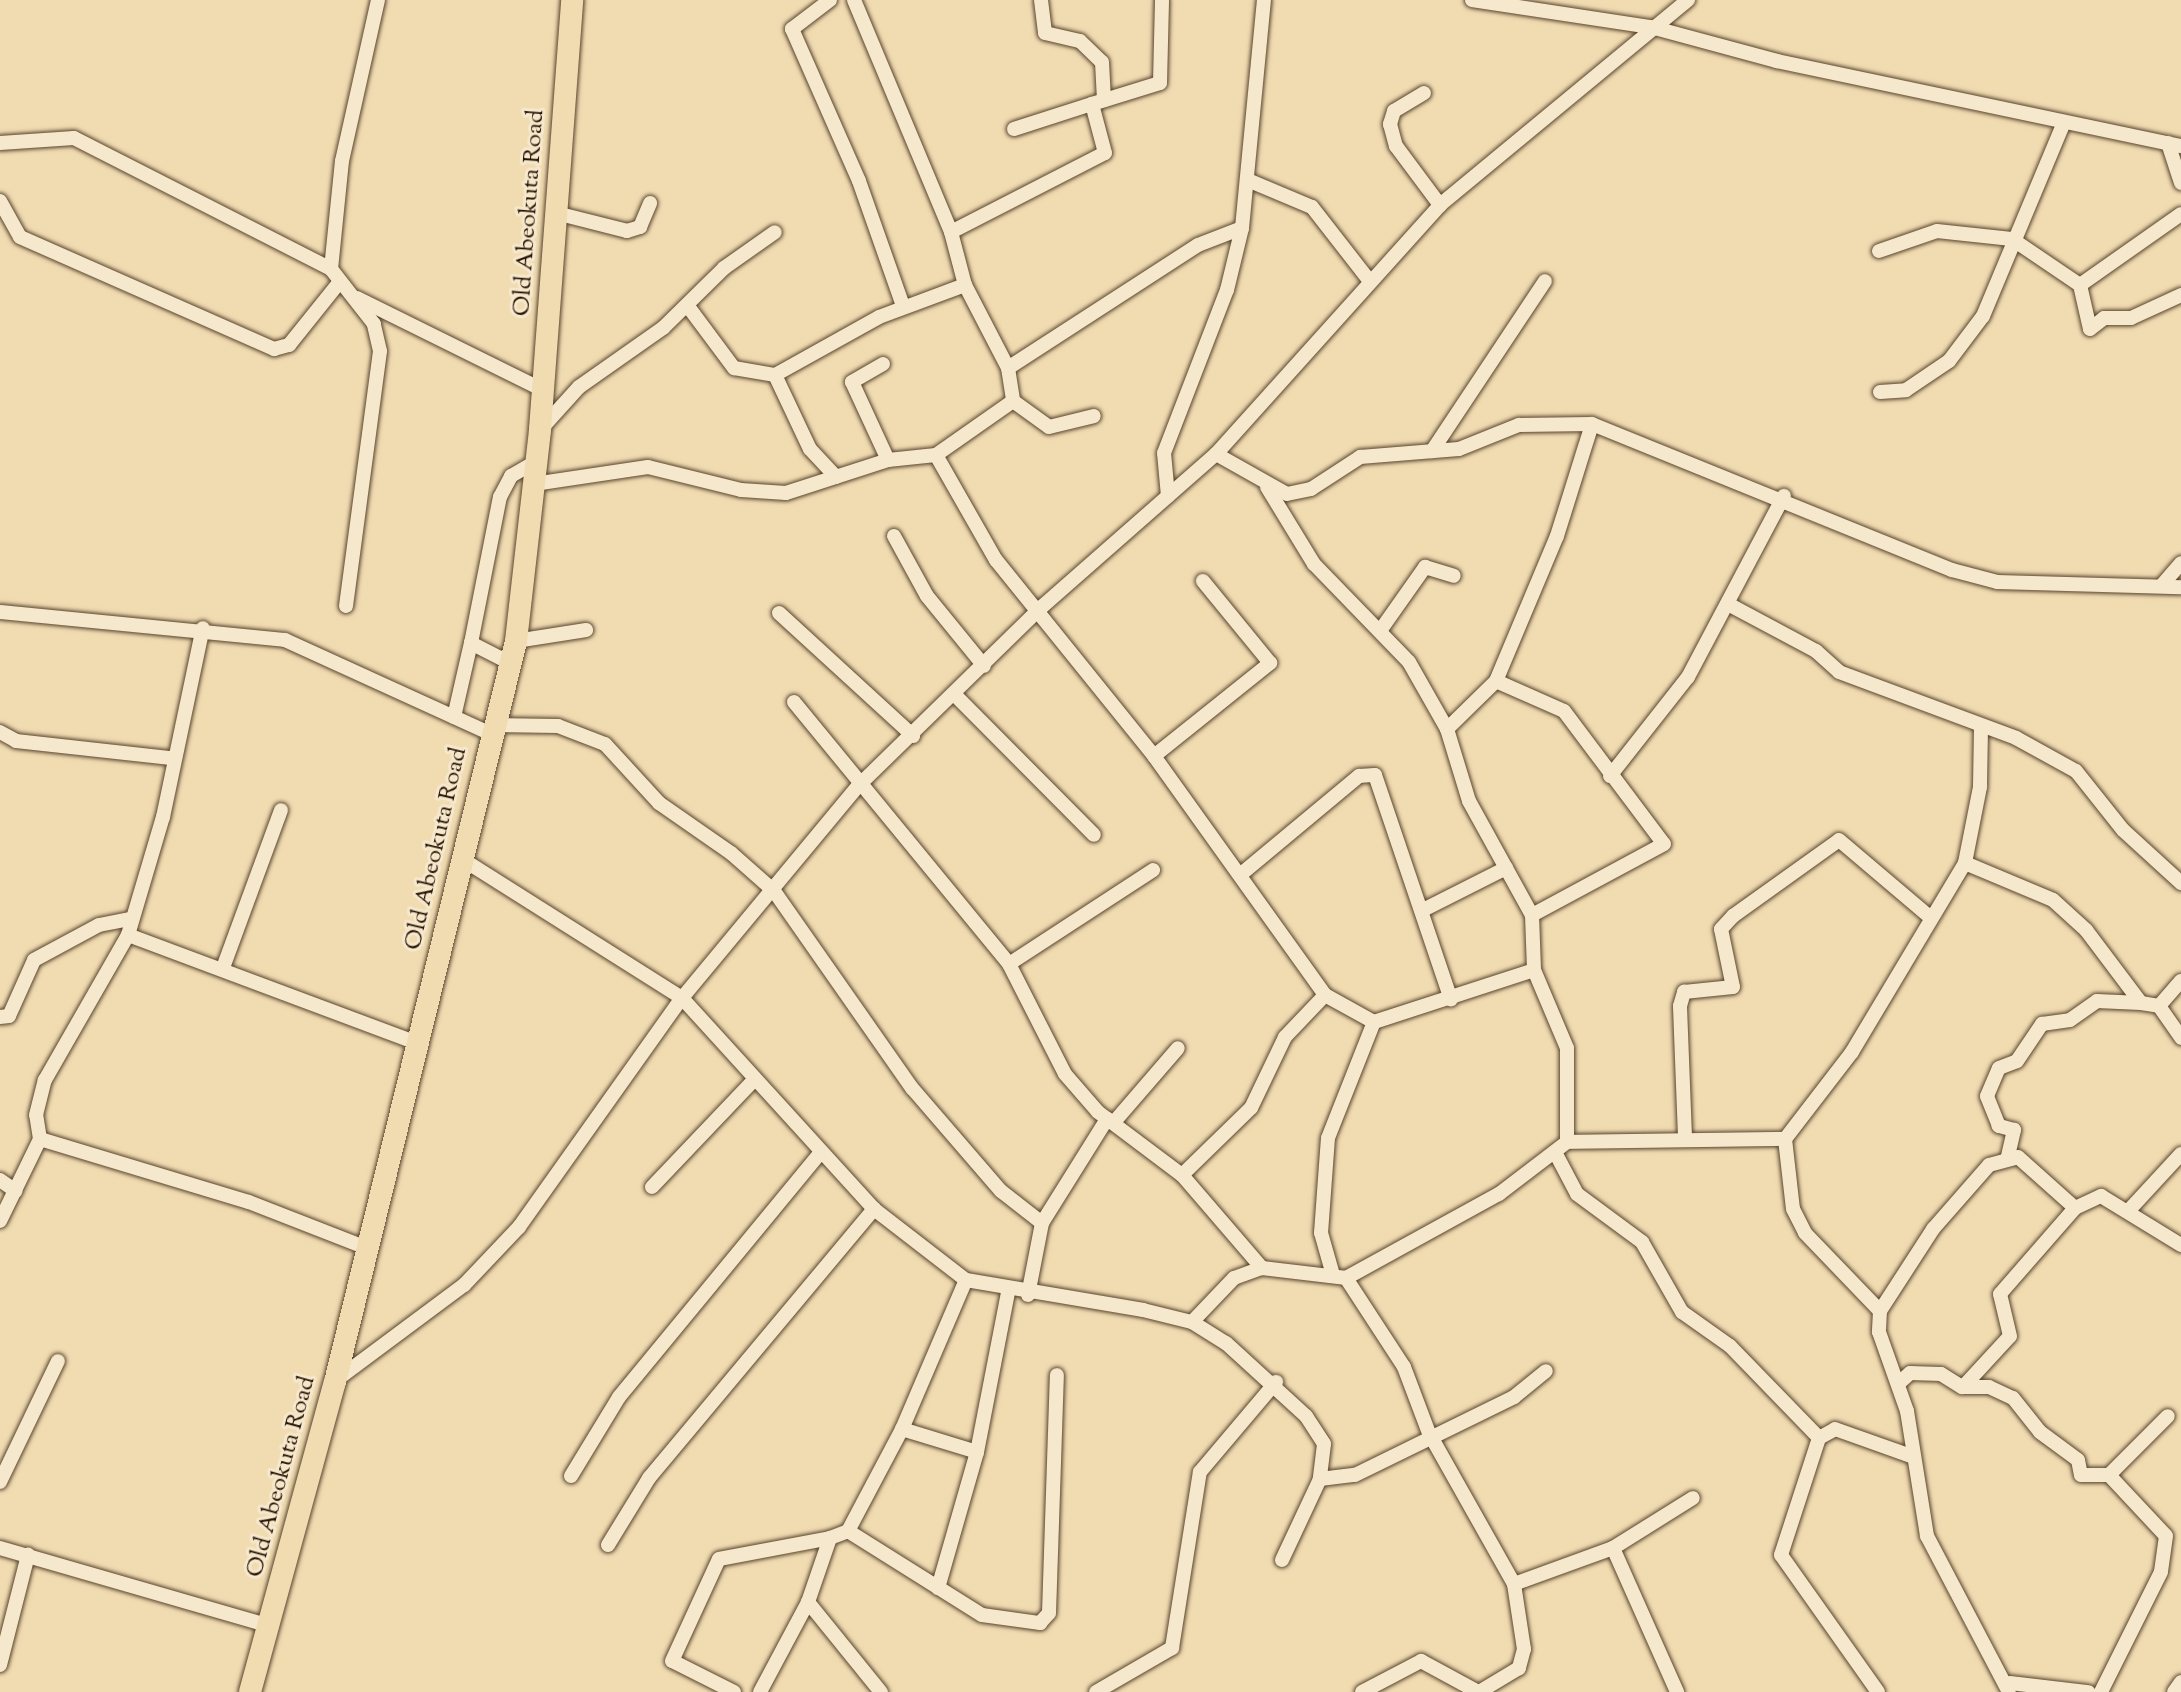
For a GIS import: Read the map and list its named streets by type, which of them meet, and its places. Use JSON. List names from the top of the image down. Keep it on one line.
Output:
{"streets":{"highway":["Old Abeokuta Road"]}}
